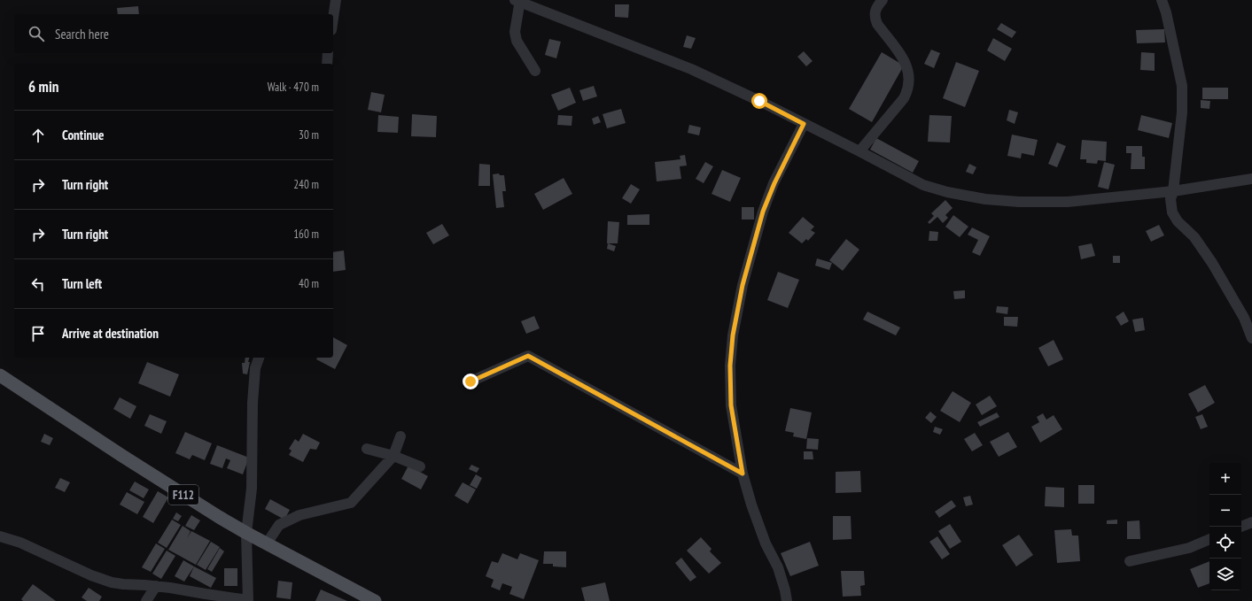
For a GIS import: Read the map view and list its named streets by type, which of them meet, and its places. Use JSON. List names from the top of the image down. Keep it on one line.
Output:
{"streets":{"main road":["F112"]},"page":{"search":"Search here","heading":["6 min","Walk · 470 m"],"list":[["Continue","30 m"],["Turn right","240 m"],["Turn right","160 m"],["Turn left","40 m"],"Arrive at destination"],"map_buttons":["+","−"]}}
